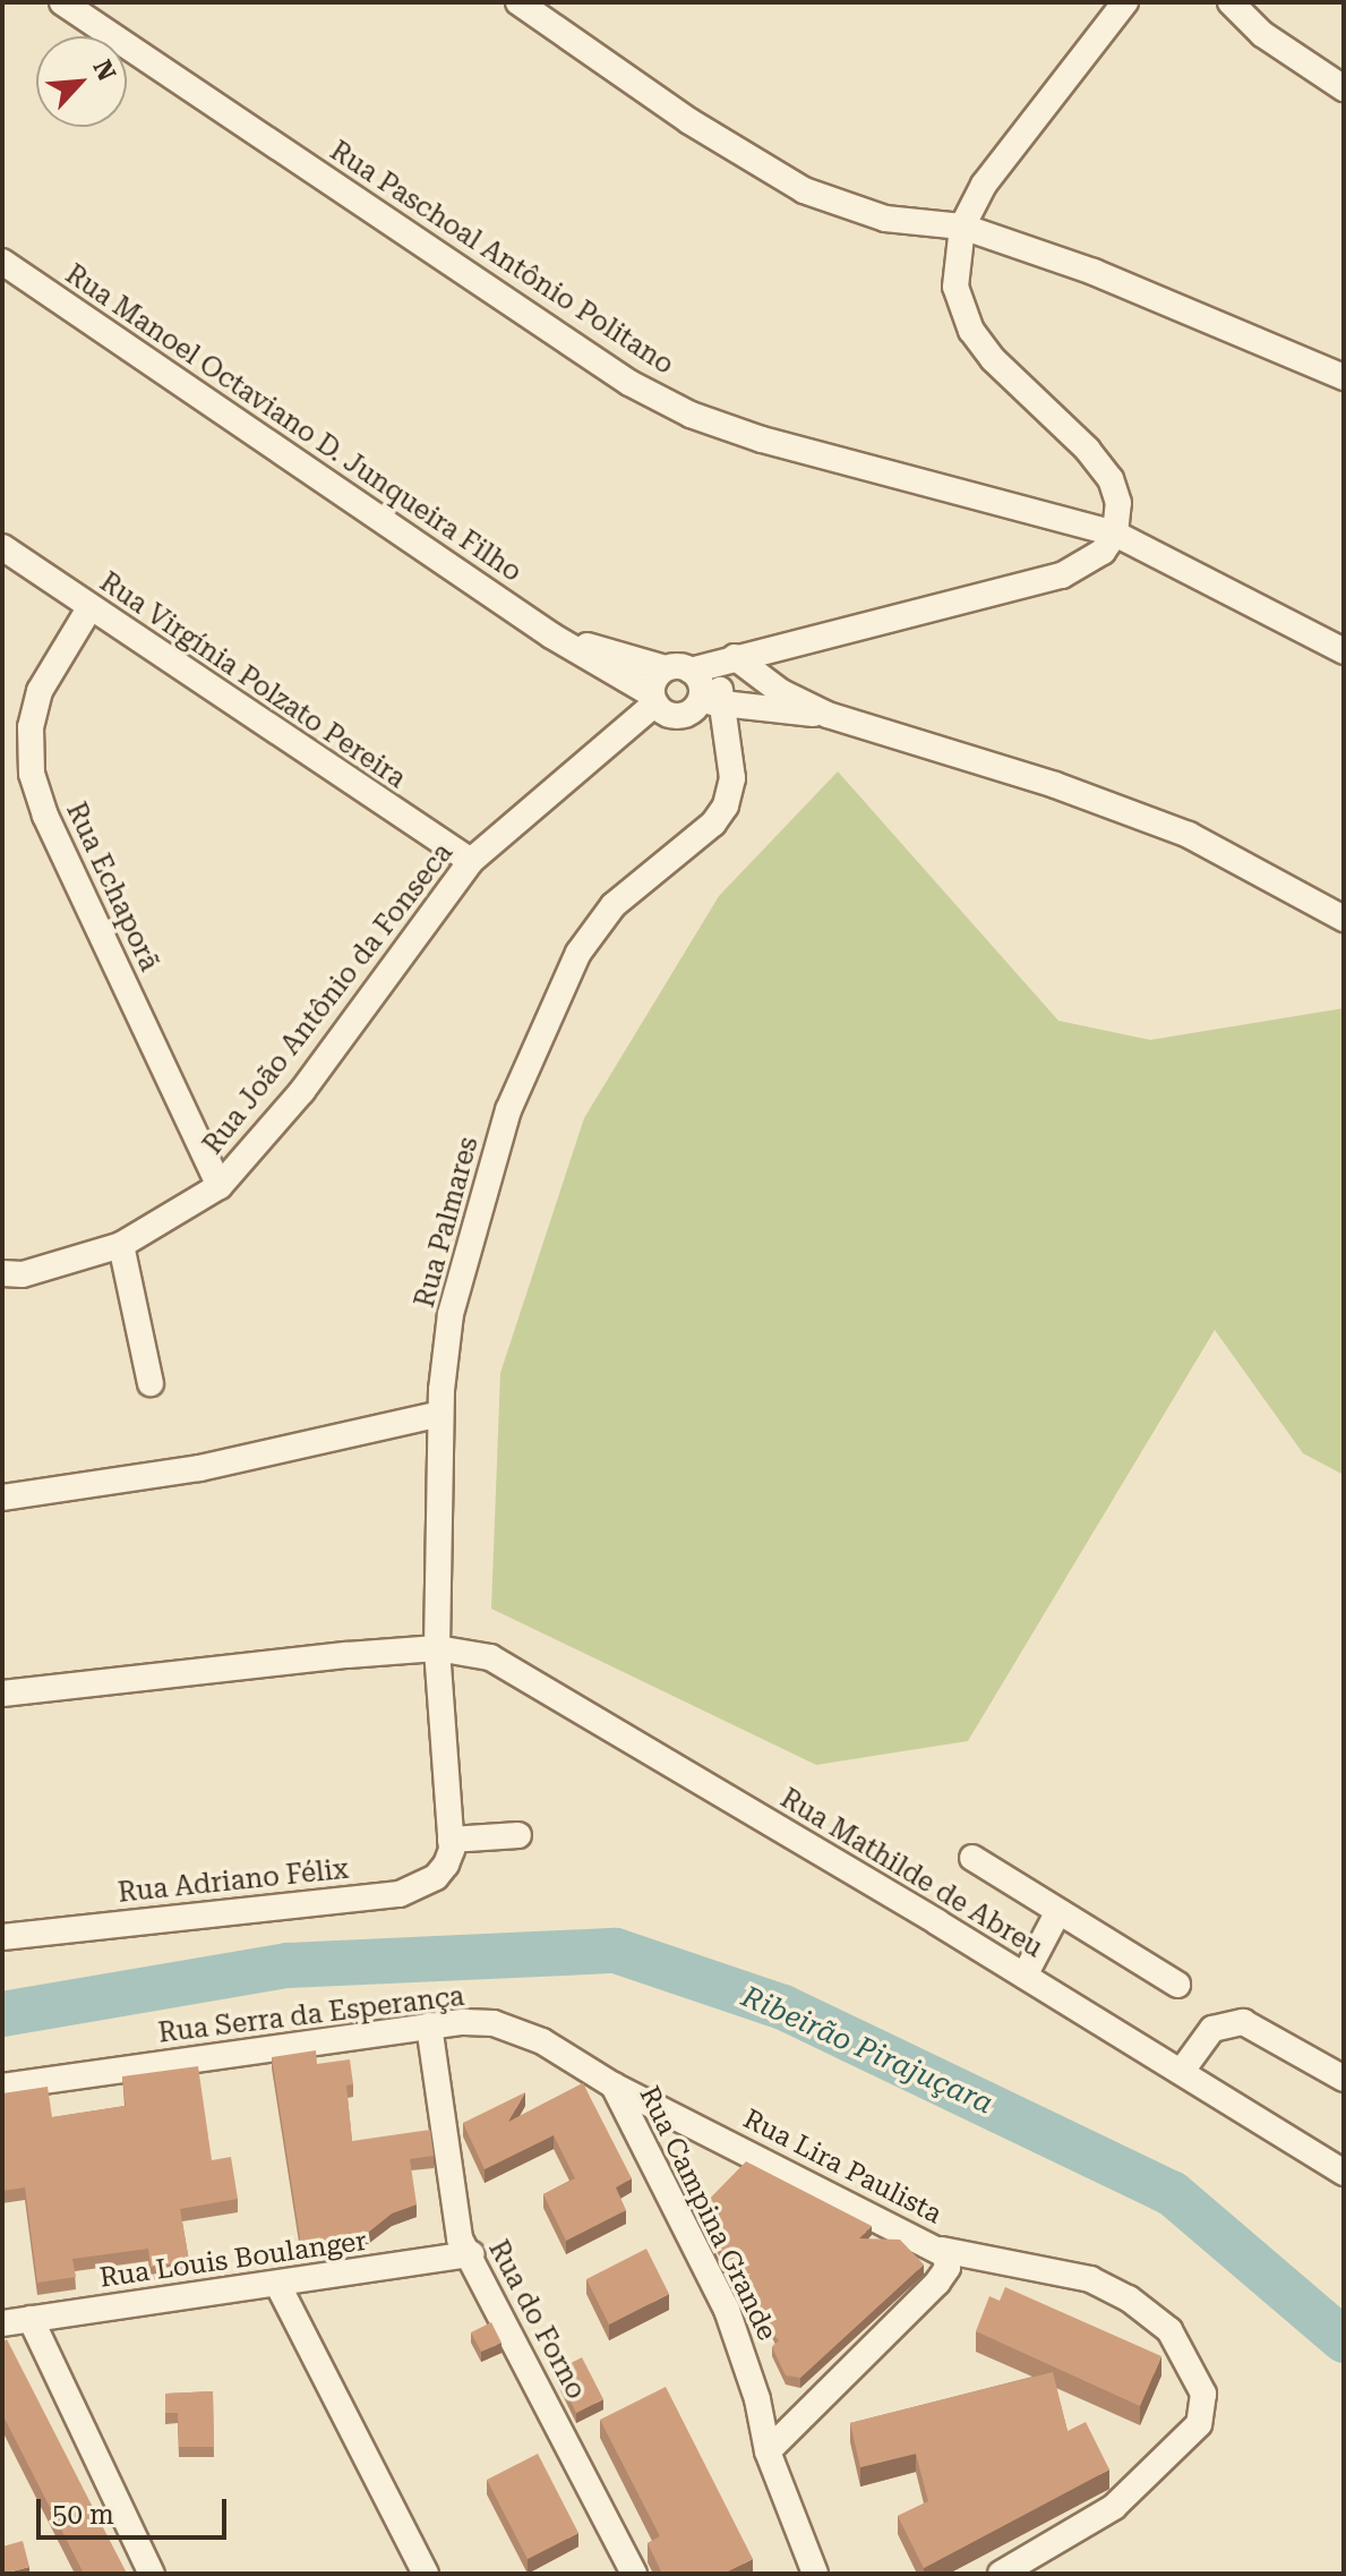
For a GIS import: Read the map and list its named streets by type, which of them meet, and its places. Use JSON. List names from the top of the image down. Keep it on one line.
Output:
{"streets":{"street":["Rua Paschoal Antônio Politano","Rua Manoel Octaviano D. Junqueira Filho","Rua Virgínia Polzato Pereira","Rua Echaporã","Rua João Antônio da Fonseca","Rua Palmares","Rua Mathilde de Abreu","Rua Adriano Félix","Rua Serra da Esperança","Rua Lira Paulista","Rua Campina Grande","Rua Louis Boulanger","Rua do Forno"]},"crossings":[["Rua Manoel Octaviano D. Junqueira Filho","Rua João Antônio da Fonseca"],["Rua Manoel Octaviano D. Junqueira Filho","Rua Palmares"],["Rua Virgínia Polzato Pereira","Rua Echaporã"],["Rua Virgínia Polzato Pereira","Rua João Antônio da Fonseca"],["Rua Echaporã","Rua João Antônio da Fonseca"],["Rua João Antônio da Fonseca","Rua Palmares"],["Rua Palmares","Rua Mathilde de Abreu"],["Rua Palmares","Rua Adriano Félix"],["Rua Serra da Esperança","Rua Lira Paulista"],["Rua Serra da Esperança","Rua Campina Grande"],["Rua Serra da Esperança","Rua do Forno"],["Rua Lira Paulista","Rua Campina Grande"],["Rua Louis Boulanger","Rua do Forno"]],"water":["Ribeirão Pirajuçara"],"scale_bar":"50 m","north":"top right"}
